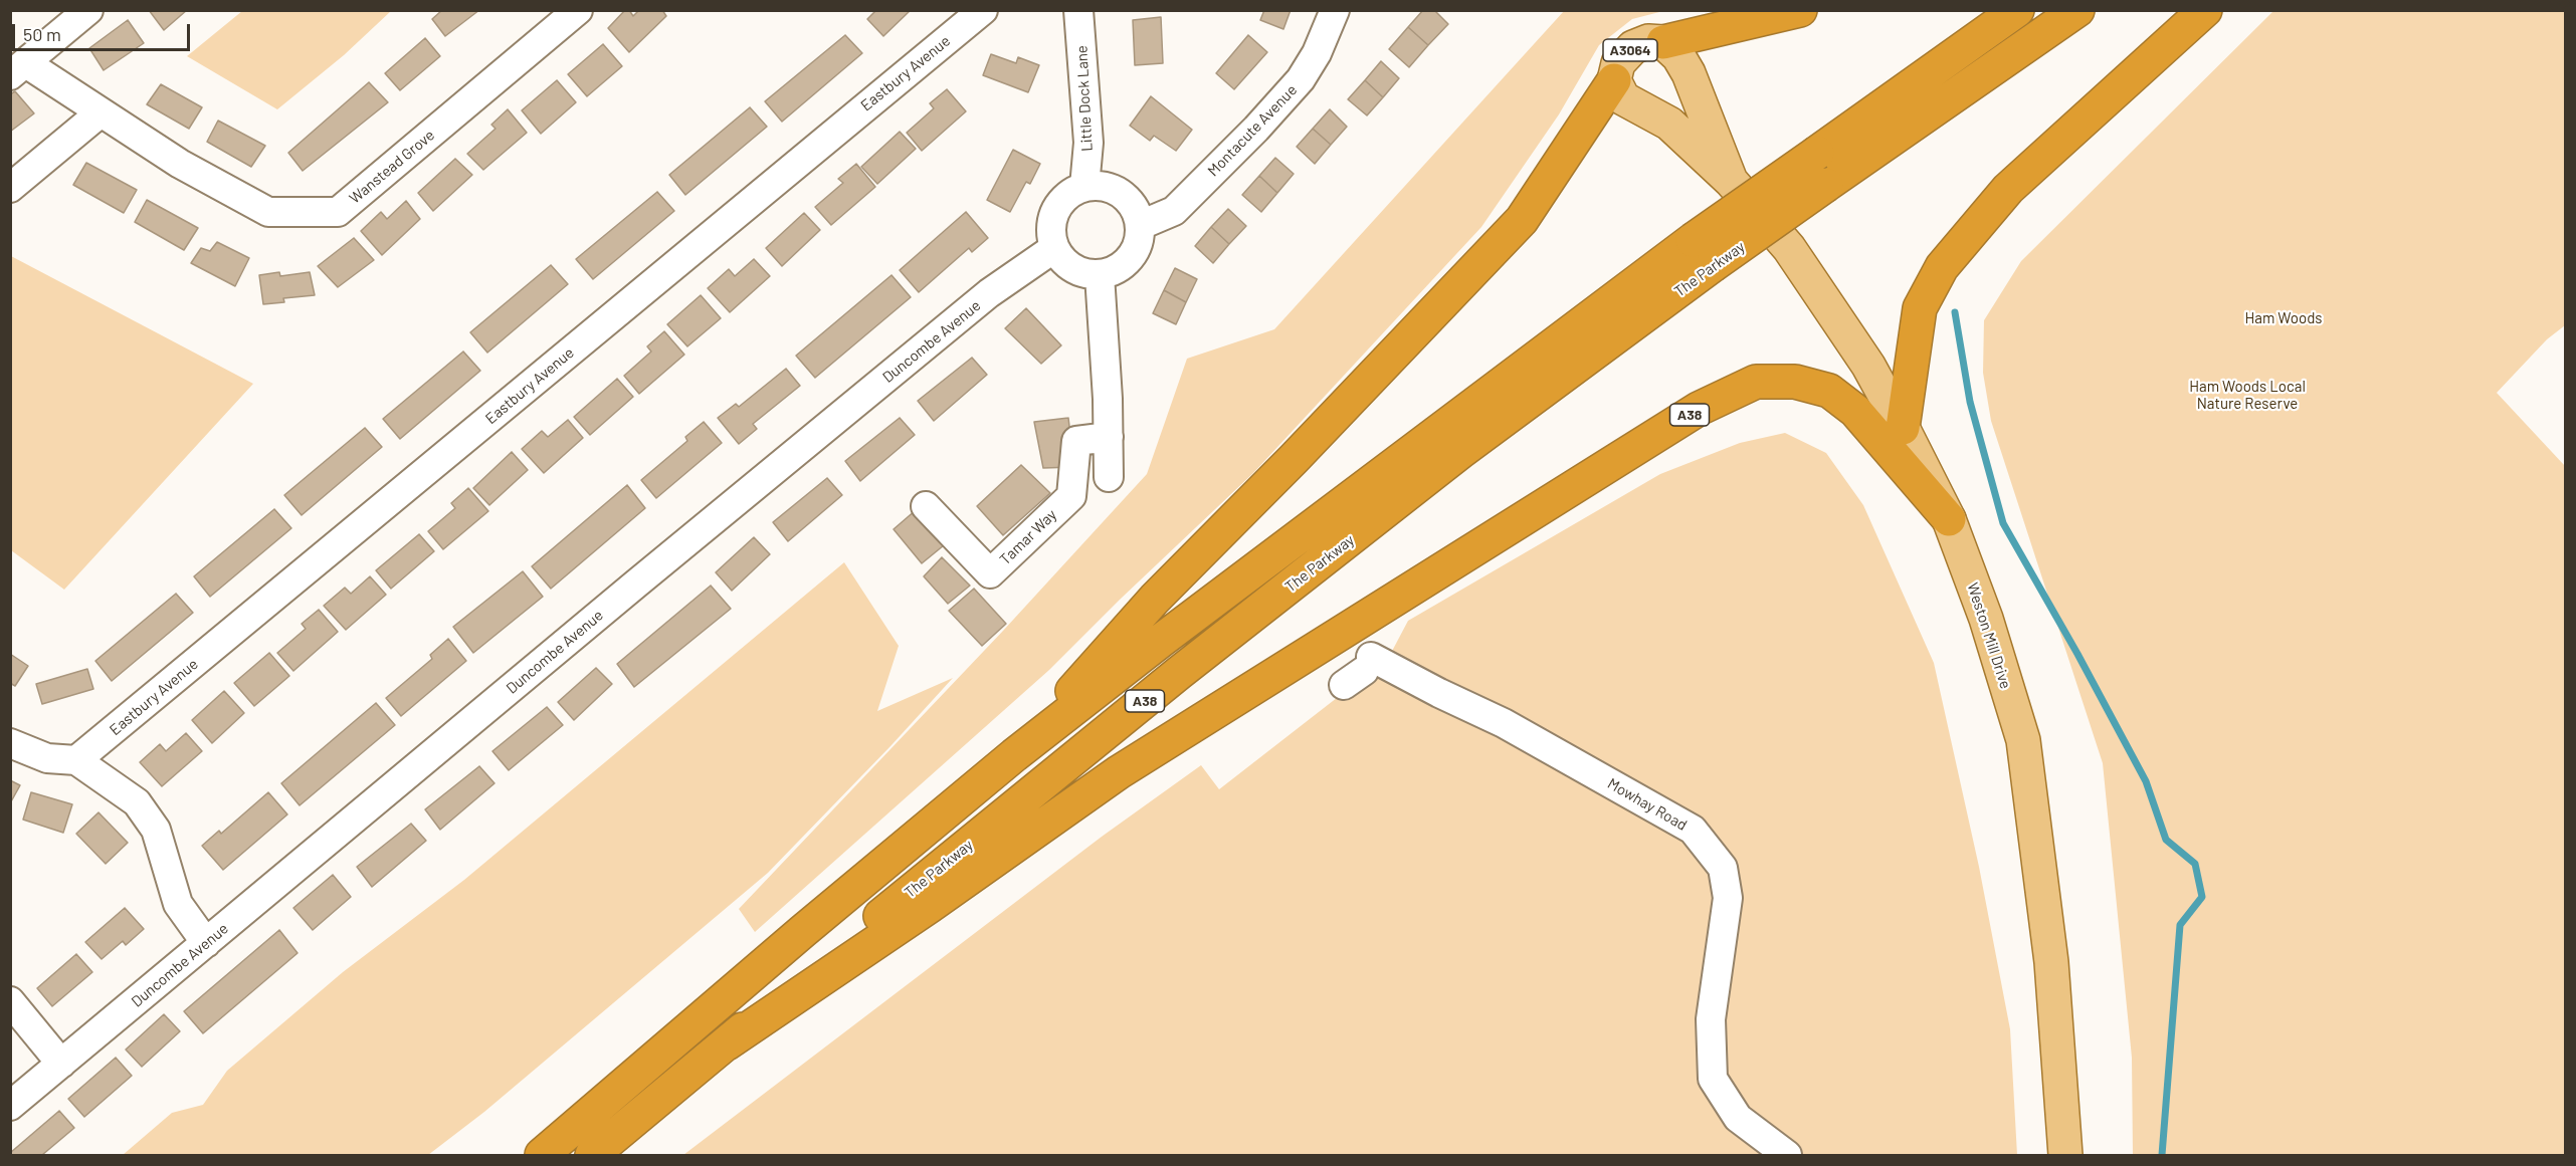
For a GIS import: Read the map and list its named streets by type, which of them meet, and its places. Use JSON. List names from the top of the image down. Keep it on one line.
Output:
{"streets":{"highway":["The Parkway","A38"],"main road":["A3064","Weston Mill Drive"],"street":["Eastbury Avenue","Little Dock Lane","Montacute Avenue","Wanstead Grove","Duncombe Avenue","Tamar Way","Mowhay Road"]},"crossings":[["A3064","A38"],["A3064","Weston Mill Drive"],["Little Dock Lane","Montacute Avenue"],["Little Dock Lane","Duncombe Avenue"],["Montacute Avenue","Duncombe Avenue"],["The Parkway","A38"],["A38","Weston Mill Drive"]],"parks":["Ham Woods","Ham Woods Local Nature Reserve"],"scale_bar":"50 m"}
